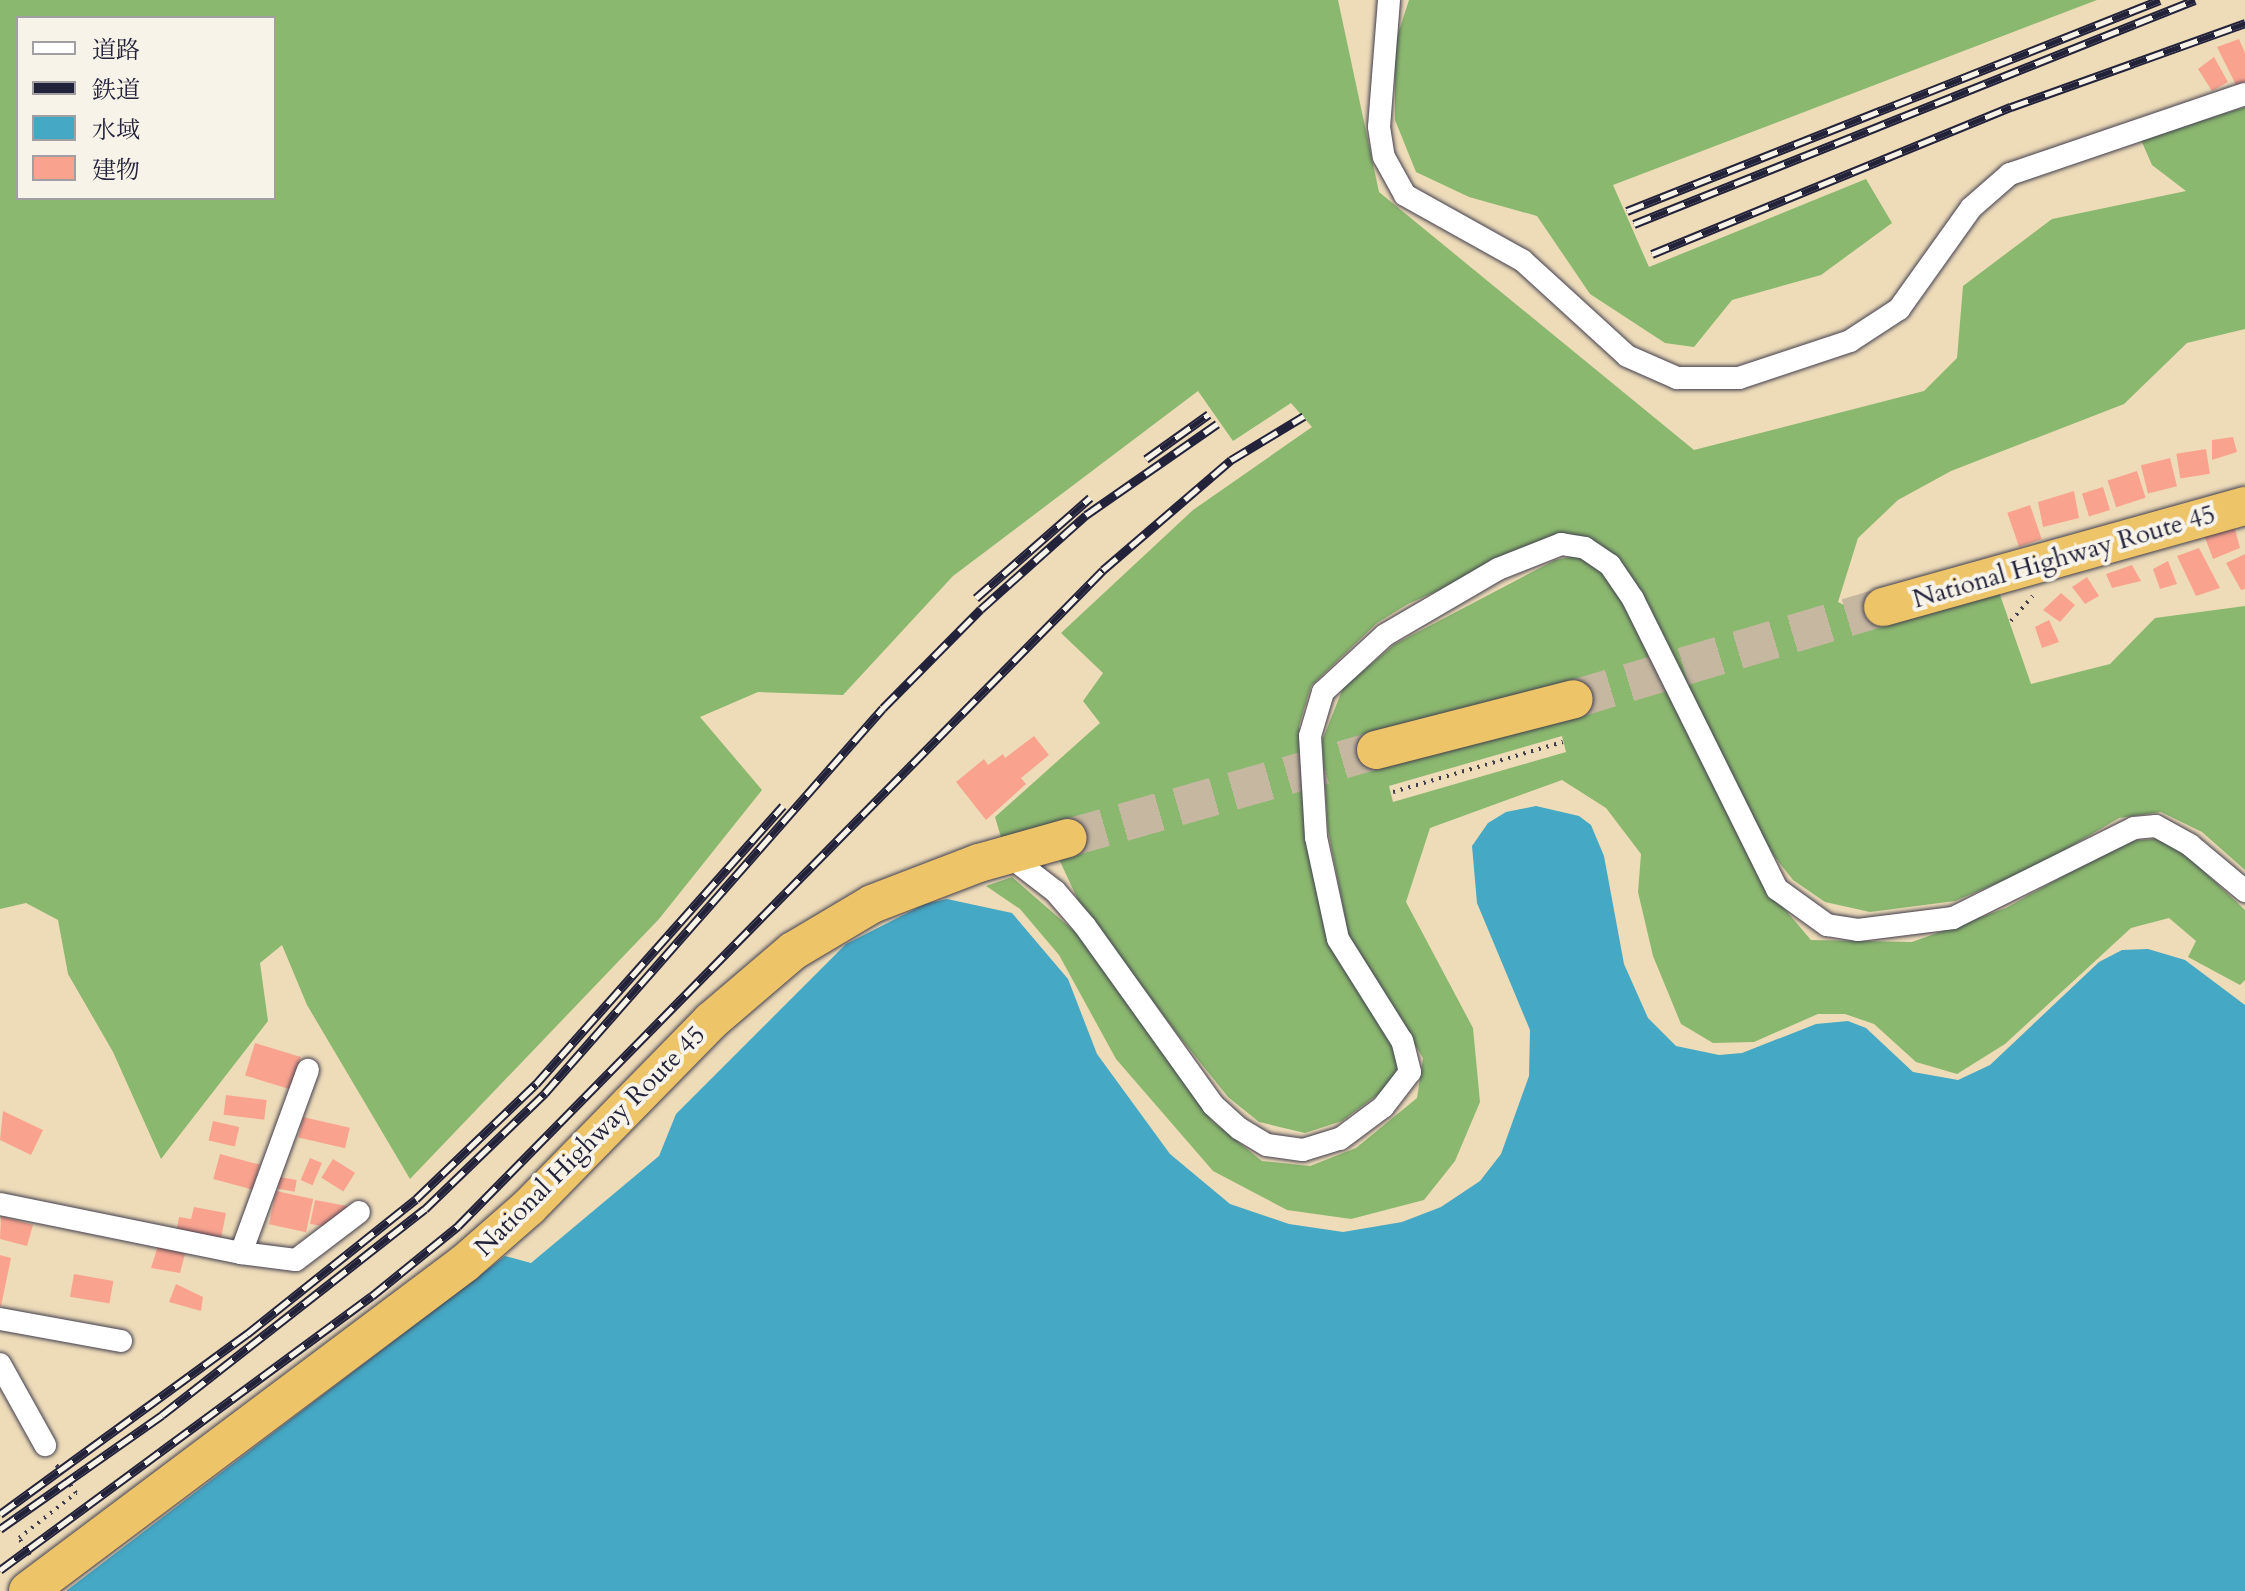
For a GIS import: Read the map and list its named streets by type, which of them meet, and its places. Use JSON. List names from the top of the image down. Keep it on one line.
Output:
{"streets":{"highway":["National Highway Route 45"]},"legend":["道路","鉄道","水域","建物"]}
